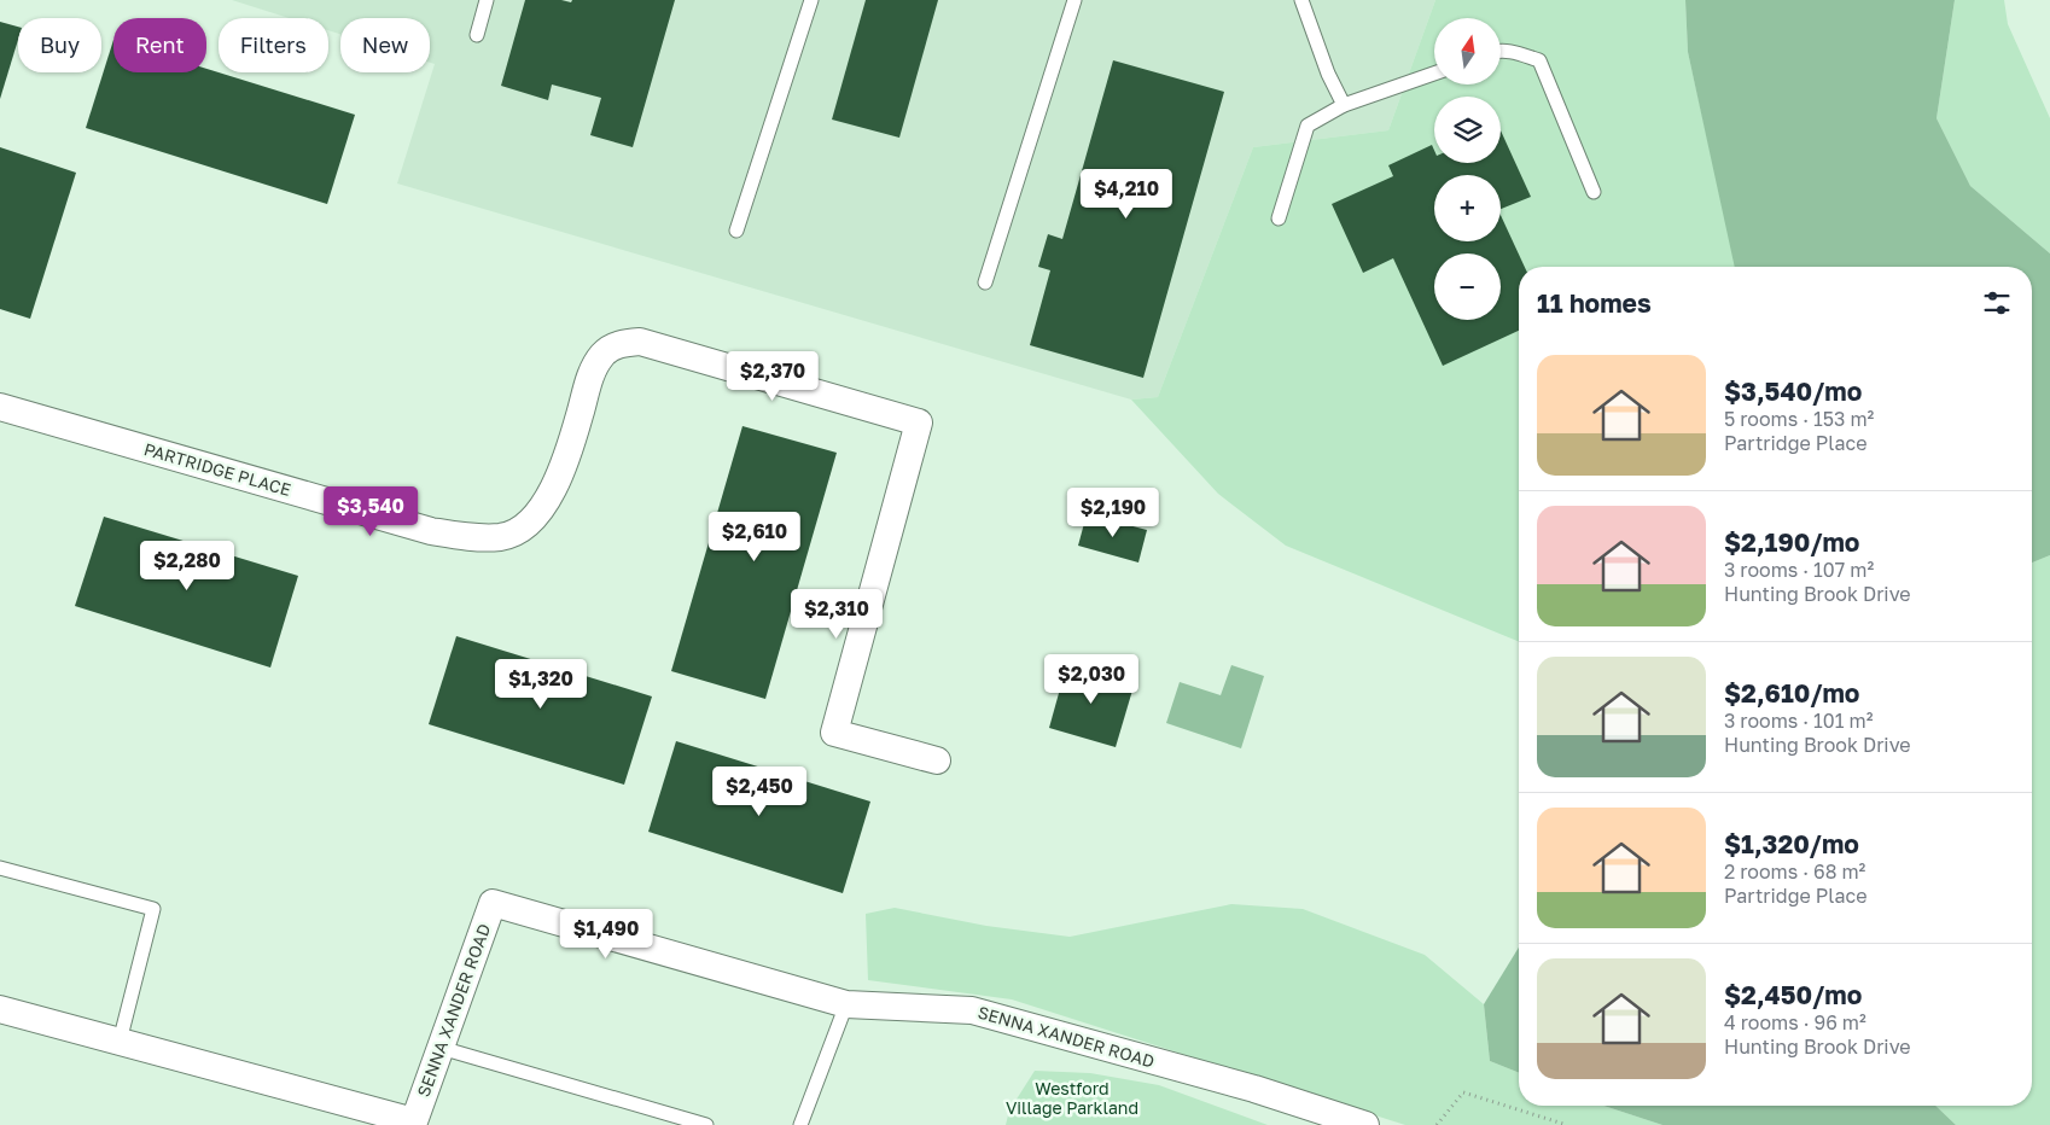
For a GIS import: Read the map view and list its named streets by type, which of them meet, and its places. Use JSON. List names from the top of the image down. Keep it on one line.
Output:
{"streets":{"street":["PARTRIDGE PLACE","SENNA XANDER ROAD"]},"parks":["Westford Village Parkland"],"north":"top","page":{"map_buttons":["+","−"],"chip":["Buy","Rent","Filters","New"],"price":["$4,210","$2,370","$3,540","$2,190","$2,610","$2,280","$2,310","$2,030","$1,320","$2,450","$1,490"],"heading":"11 homes","list":[{"name":"$3,540/mo","note":"5 rooms · 153 m² · Partridge Place"},{"name":"$2,190/mo","note":"3 rooms · 107 m² · Hunting Brook Drive"},{"name":"$2,610/mo","note":"3 rooms · 101 m² · Hunting Brook Drive"},{"name":"$1,320/mo","note":"2 rooms · 68 m² · Partridge Place"},{"name":"$2,450/mo","note":"4 rooms · 96 m² · Hunting Brook Drive"}]}}
